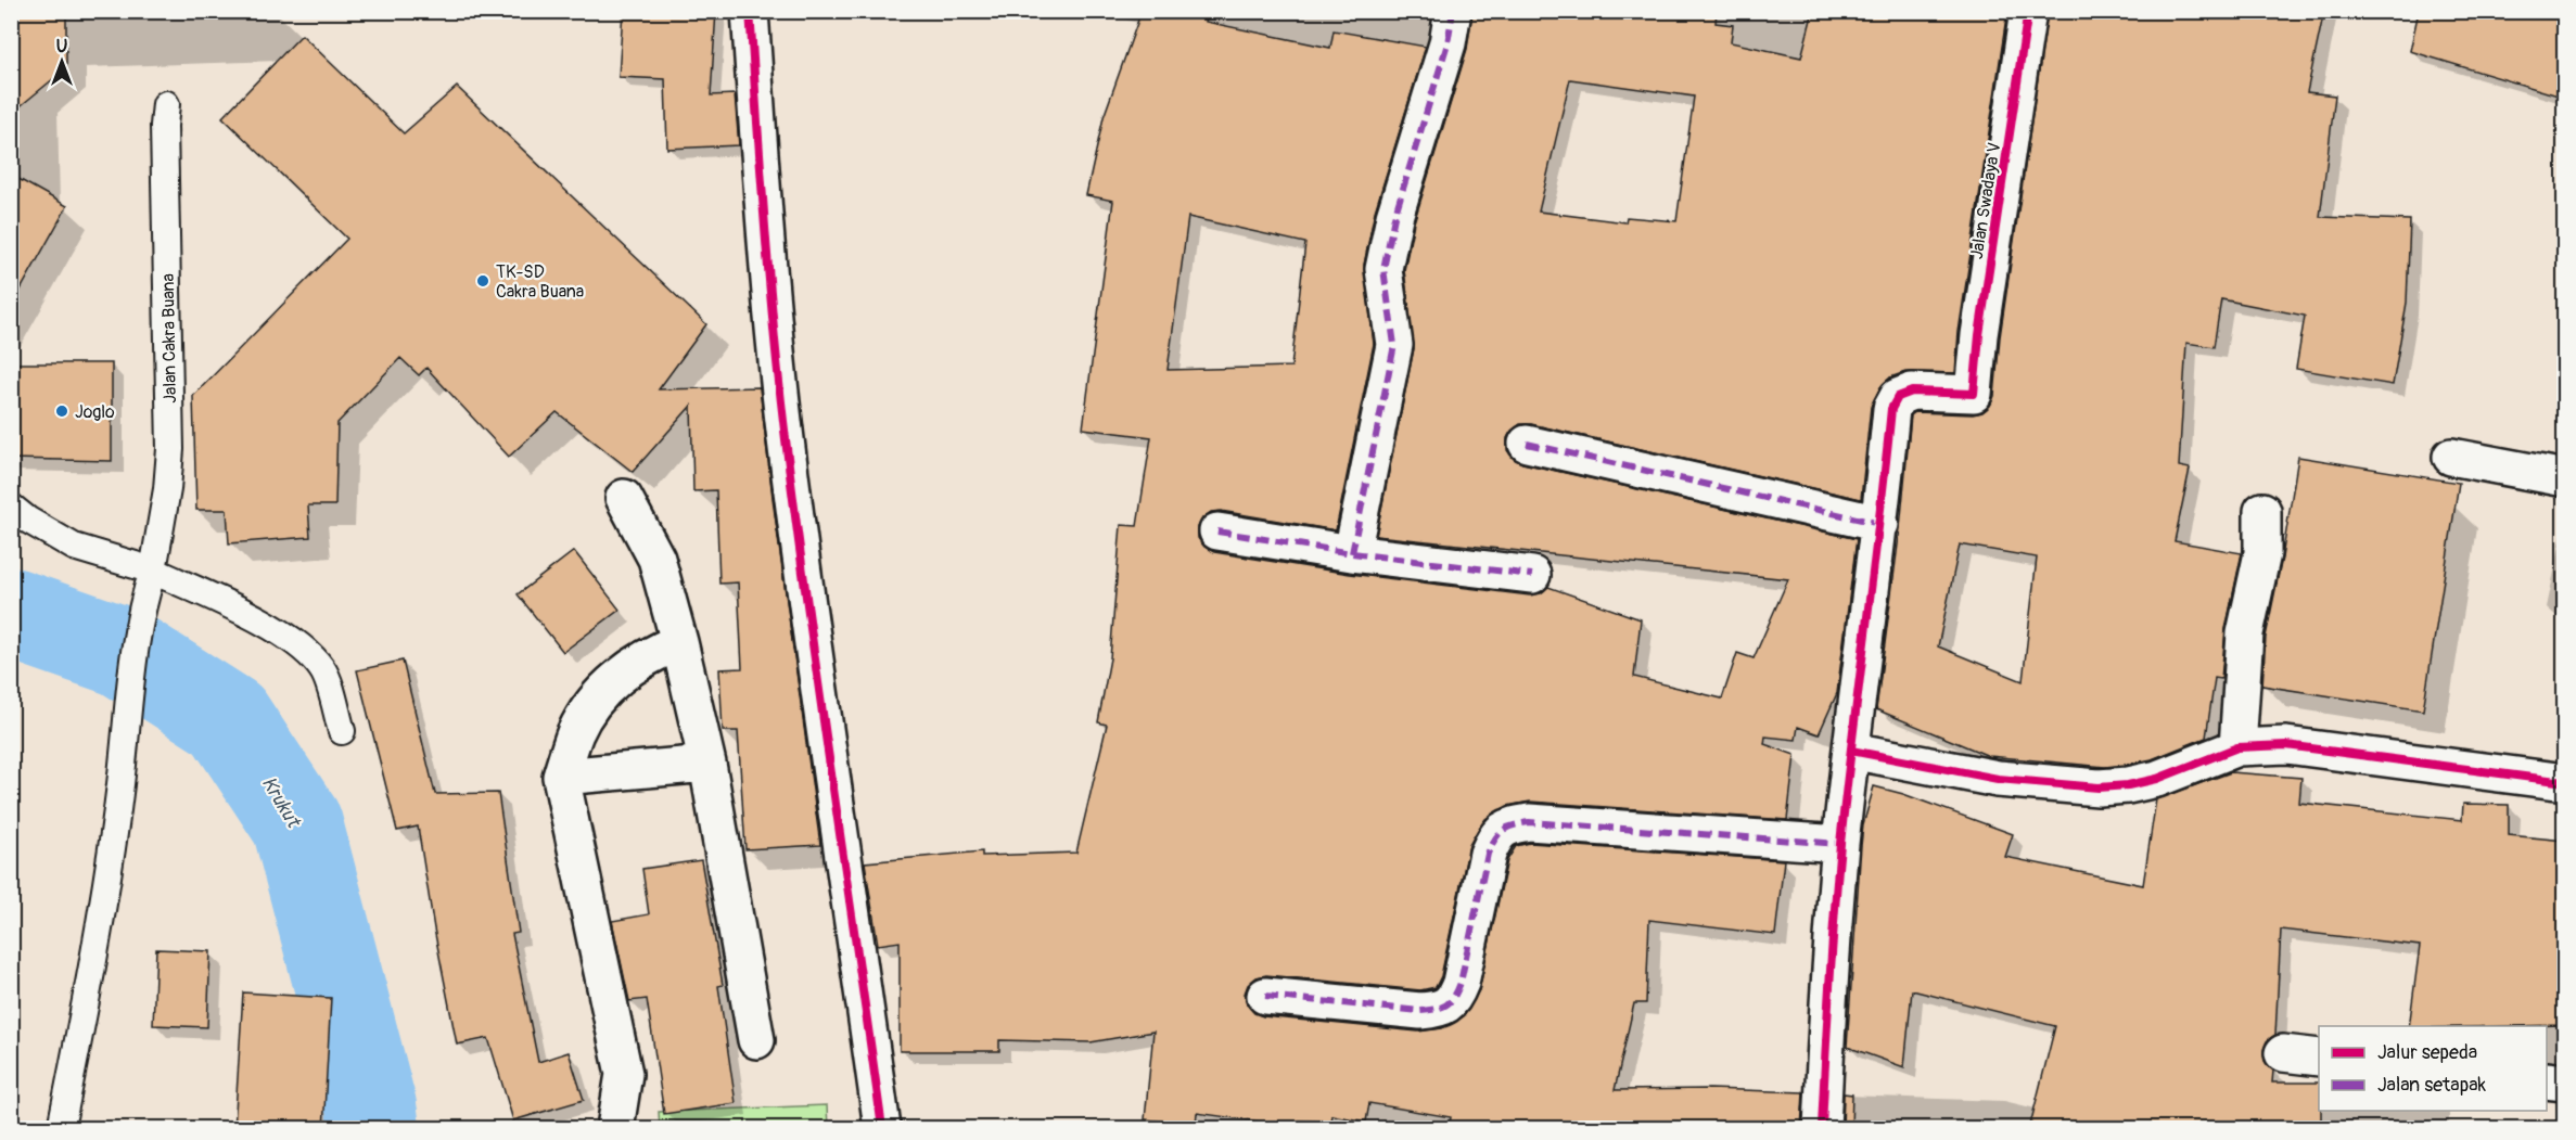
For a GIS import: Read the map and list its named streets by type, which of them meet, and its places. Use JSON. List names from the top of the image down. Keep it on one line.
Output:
{"streets":{"street":["Jalan Swadaya V"],"lane":["Jalan Cakra Buana"]},"water":["Krukut"],"places":["TK-SD Cakra Buana","Joglo"],"legend":["Jalur sepeda","Jalan setapak"],"north":"top"}
